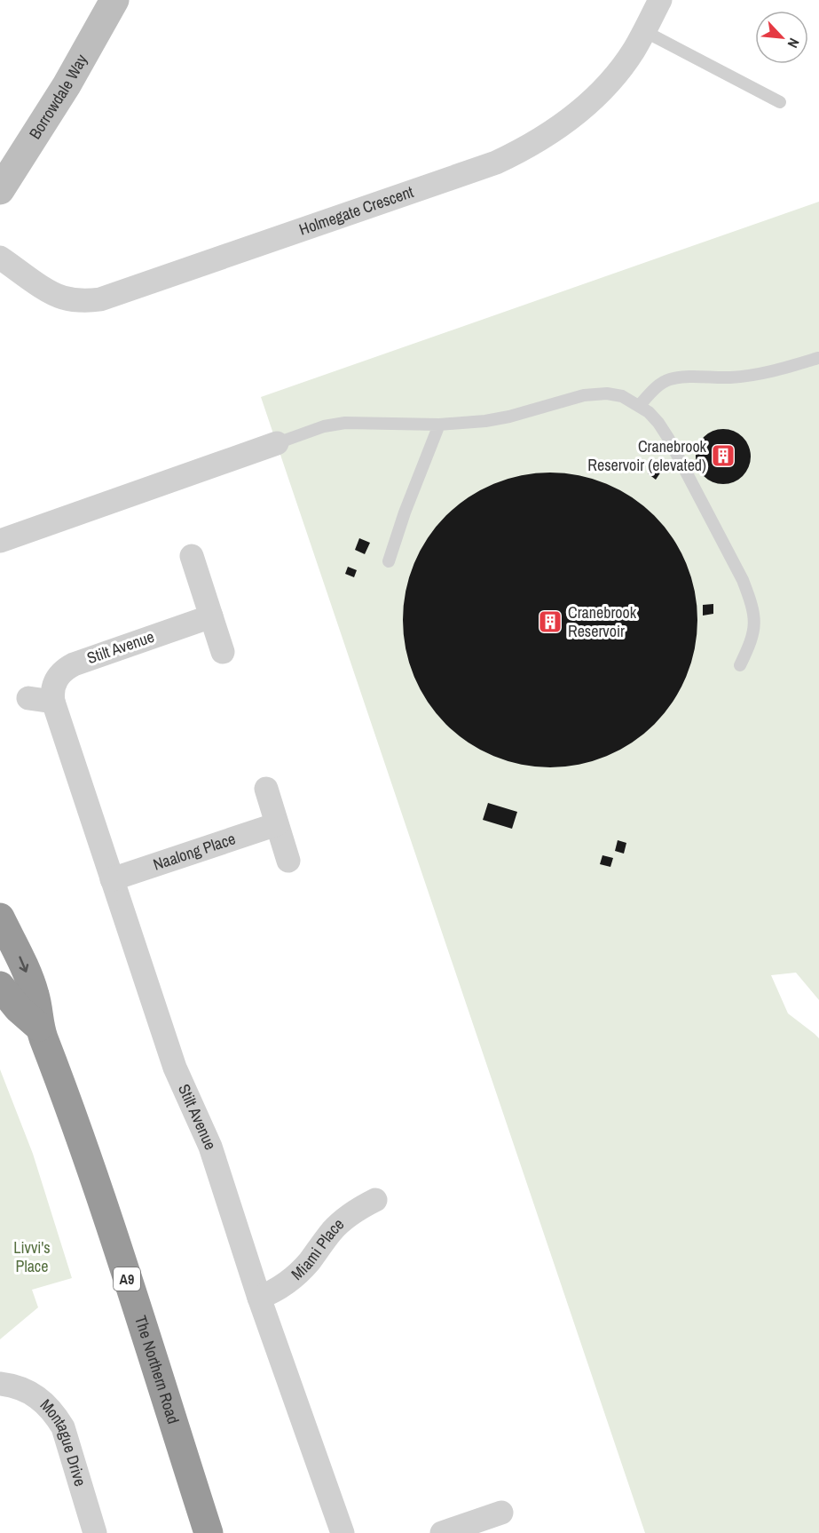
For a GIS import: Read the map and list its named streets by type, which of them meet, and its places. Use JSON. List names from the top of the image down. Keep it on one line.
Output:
{"streets":{"highway":["A9","The Northern Road"],"street":["Borrowdale Way","Holmegate Crescent","Stilt Avenue","Naalong Place","Miami Place","Montague Drive"]},"crossings":[["Stilt Avenue","Naalong Place"],["Stilt Avenue","Miami Place"]],"parks":["Livvi's Place"],"places":{"building":["Cranebrook Reservoir (elevated)","Cranebrook Reservoir"]},"north":"bottom right"}
